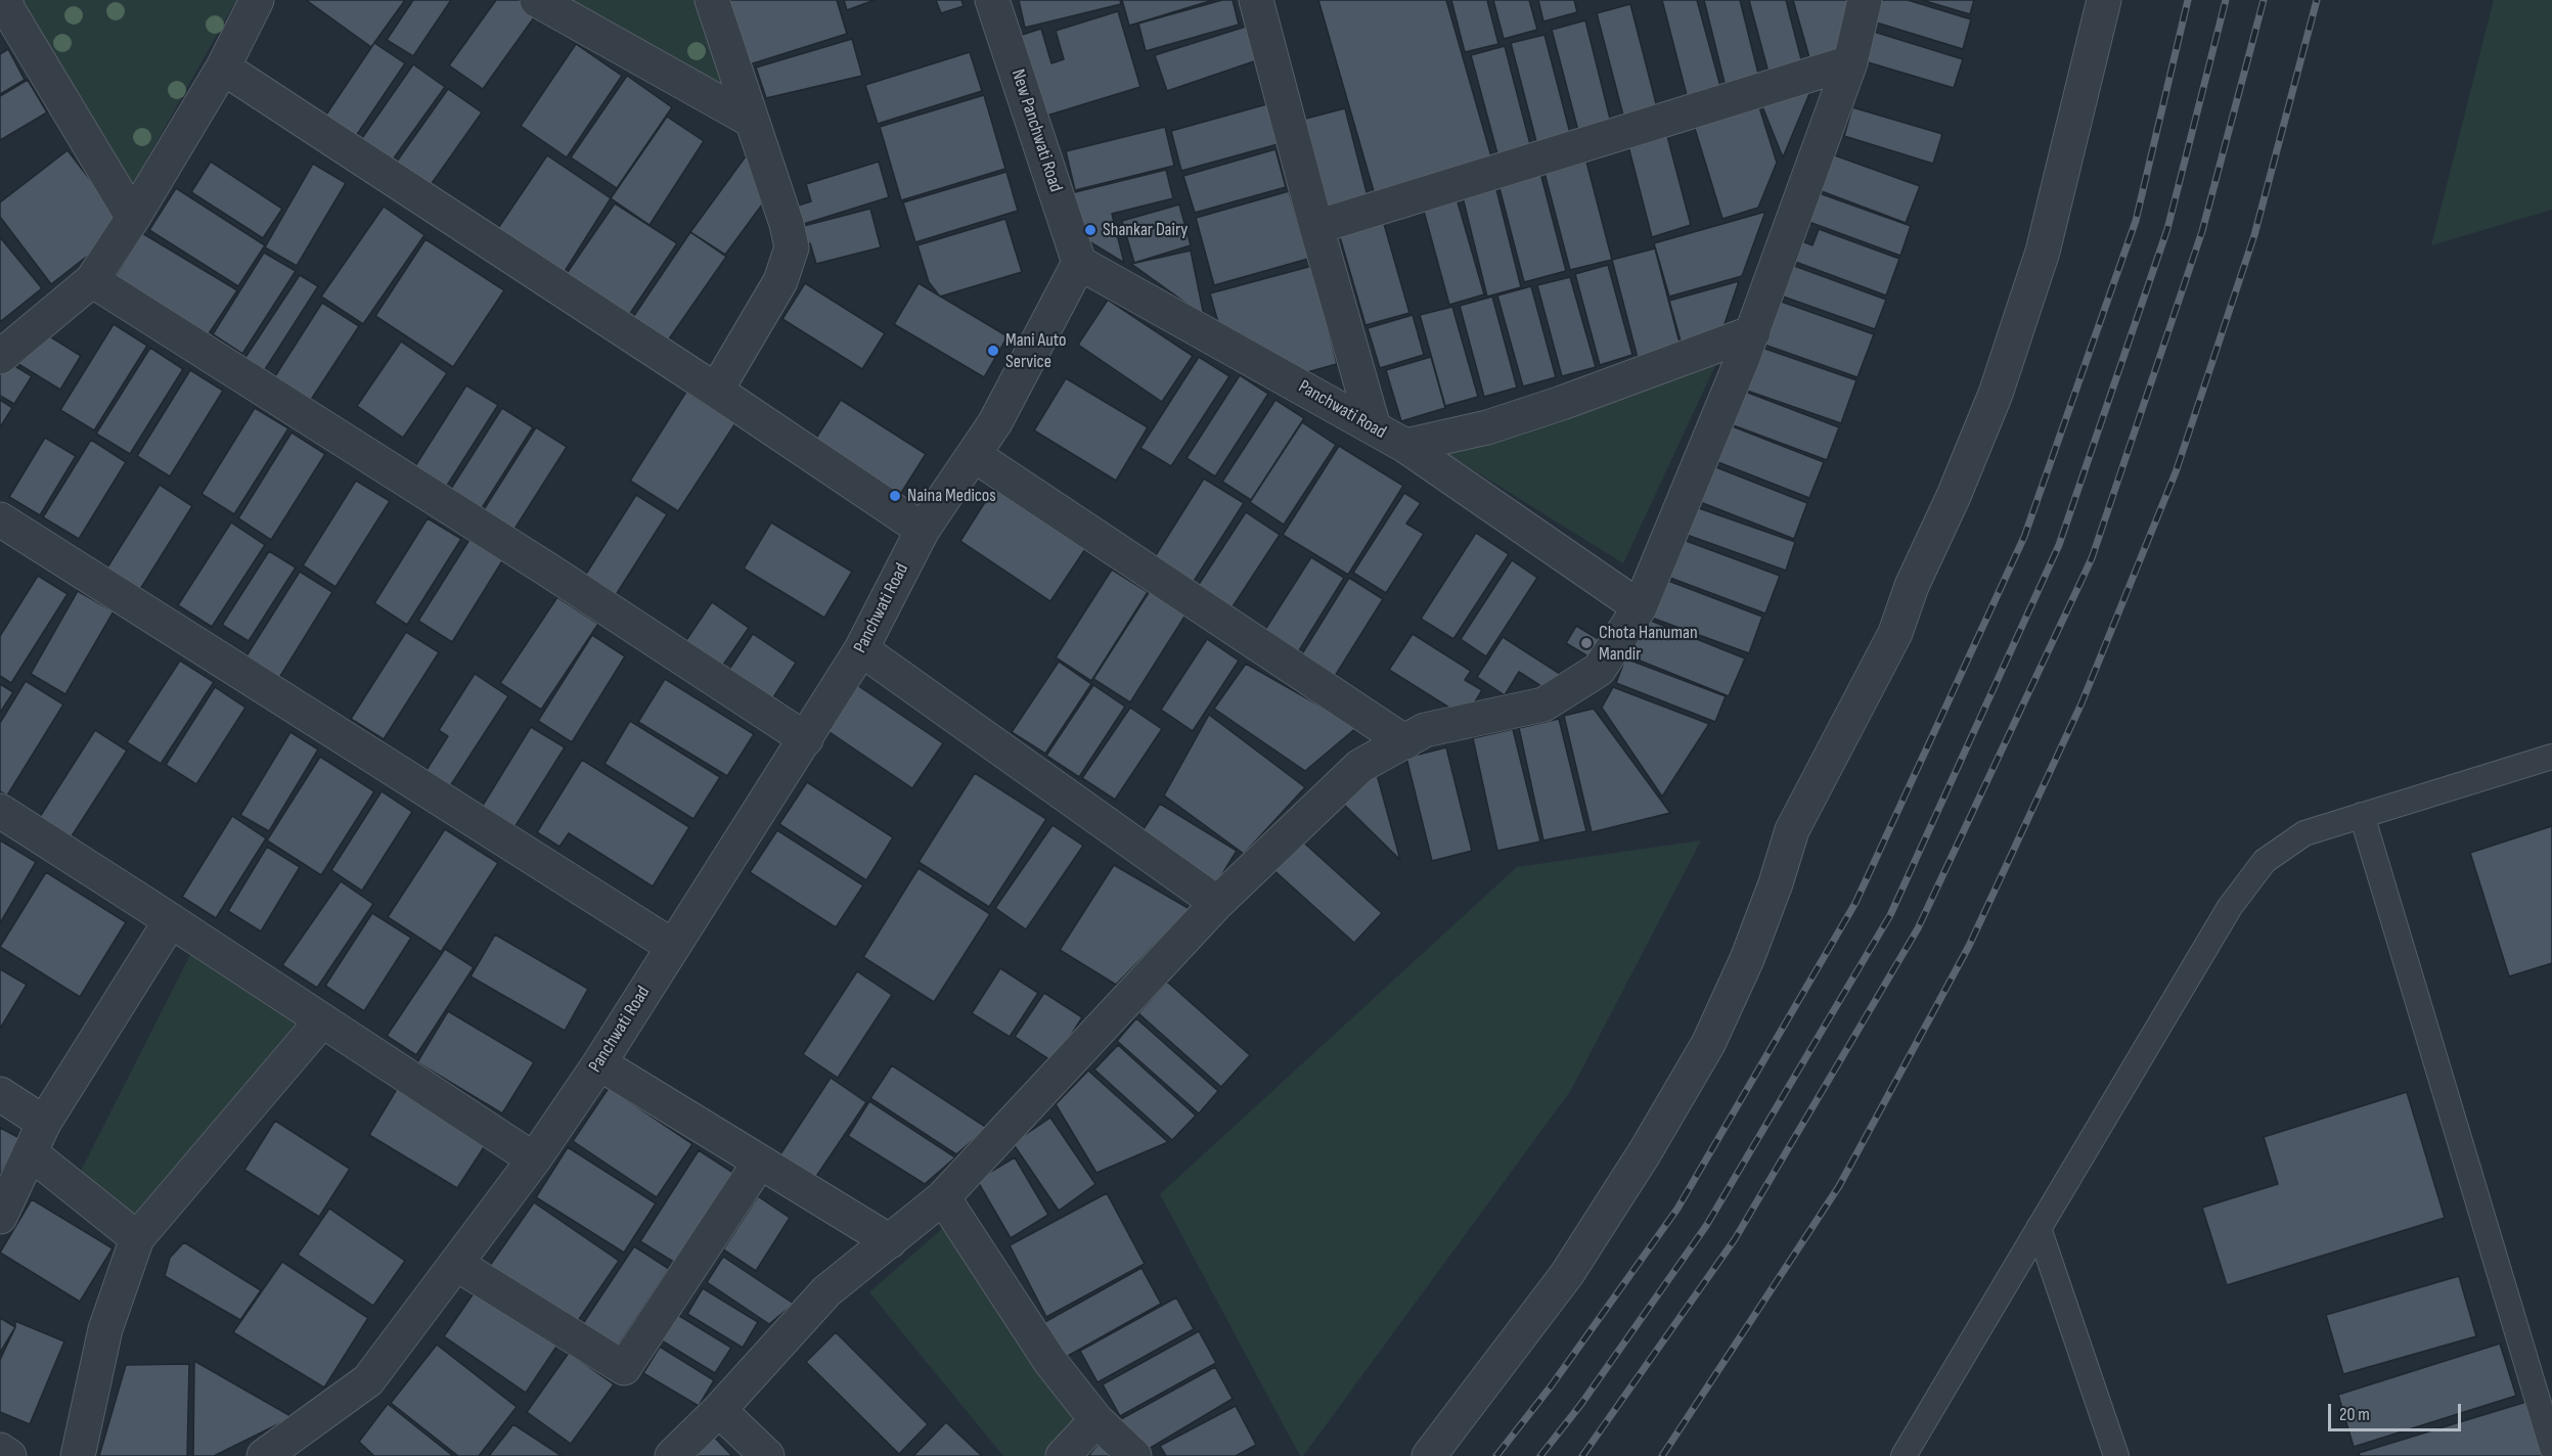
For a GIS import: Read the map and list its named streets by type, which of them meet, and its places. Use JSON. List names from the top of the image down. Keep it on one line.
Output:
{"streets":{"street":["New Panchwati Road","Panchwati Road"]},"crossings":[["New Panchwati Road","Panchwati Road"]],"places":["Shankar Dairy","Mani Auto Service","Naina Medicos","Chota Hanuman Mandir"],"scale_bar":"20 m"}
